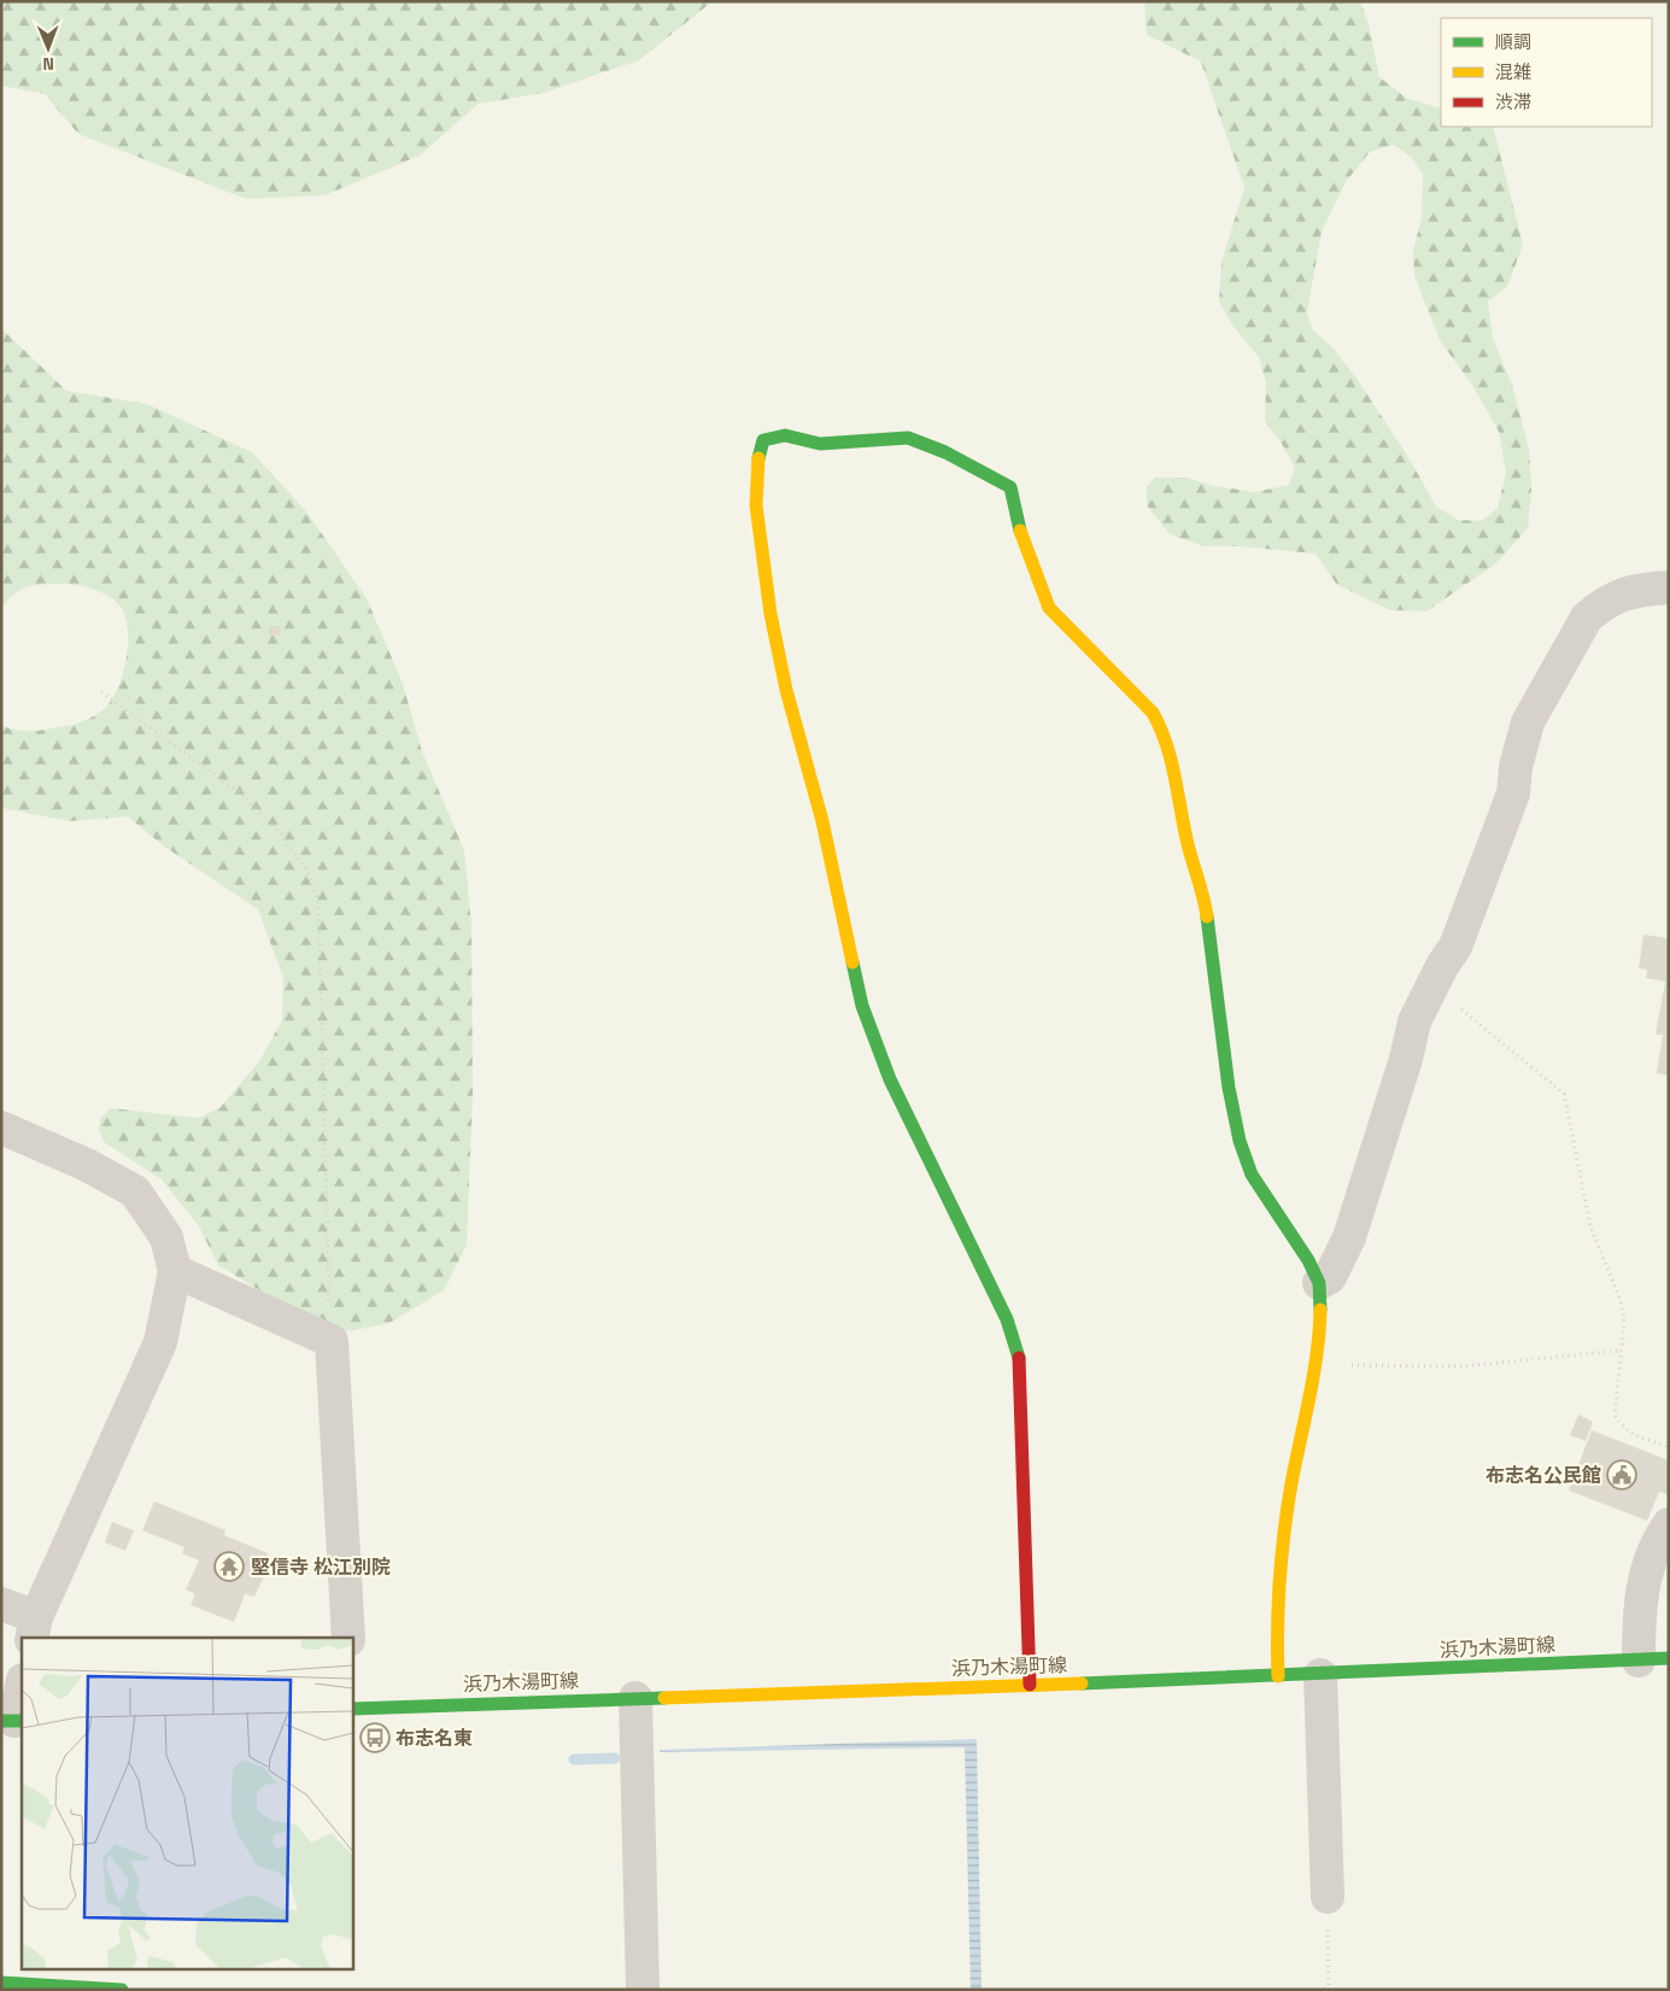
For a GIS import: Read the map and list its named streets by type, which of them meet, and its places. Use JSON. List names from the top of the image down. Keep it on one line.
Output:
{"streets":{"main road":["浜乃木湯町線"]},"places":{"public building":["布志名公民館"],"temple":["堅信寺 松江別院"],"bus stop":["布志名東"]},"legend":["順調","混雑","渋滞"],"north":"bottom"}
